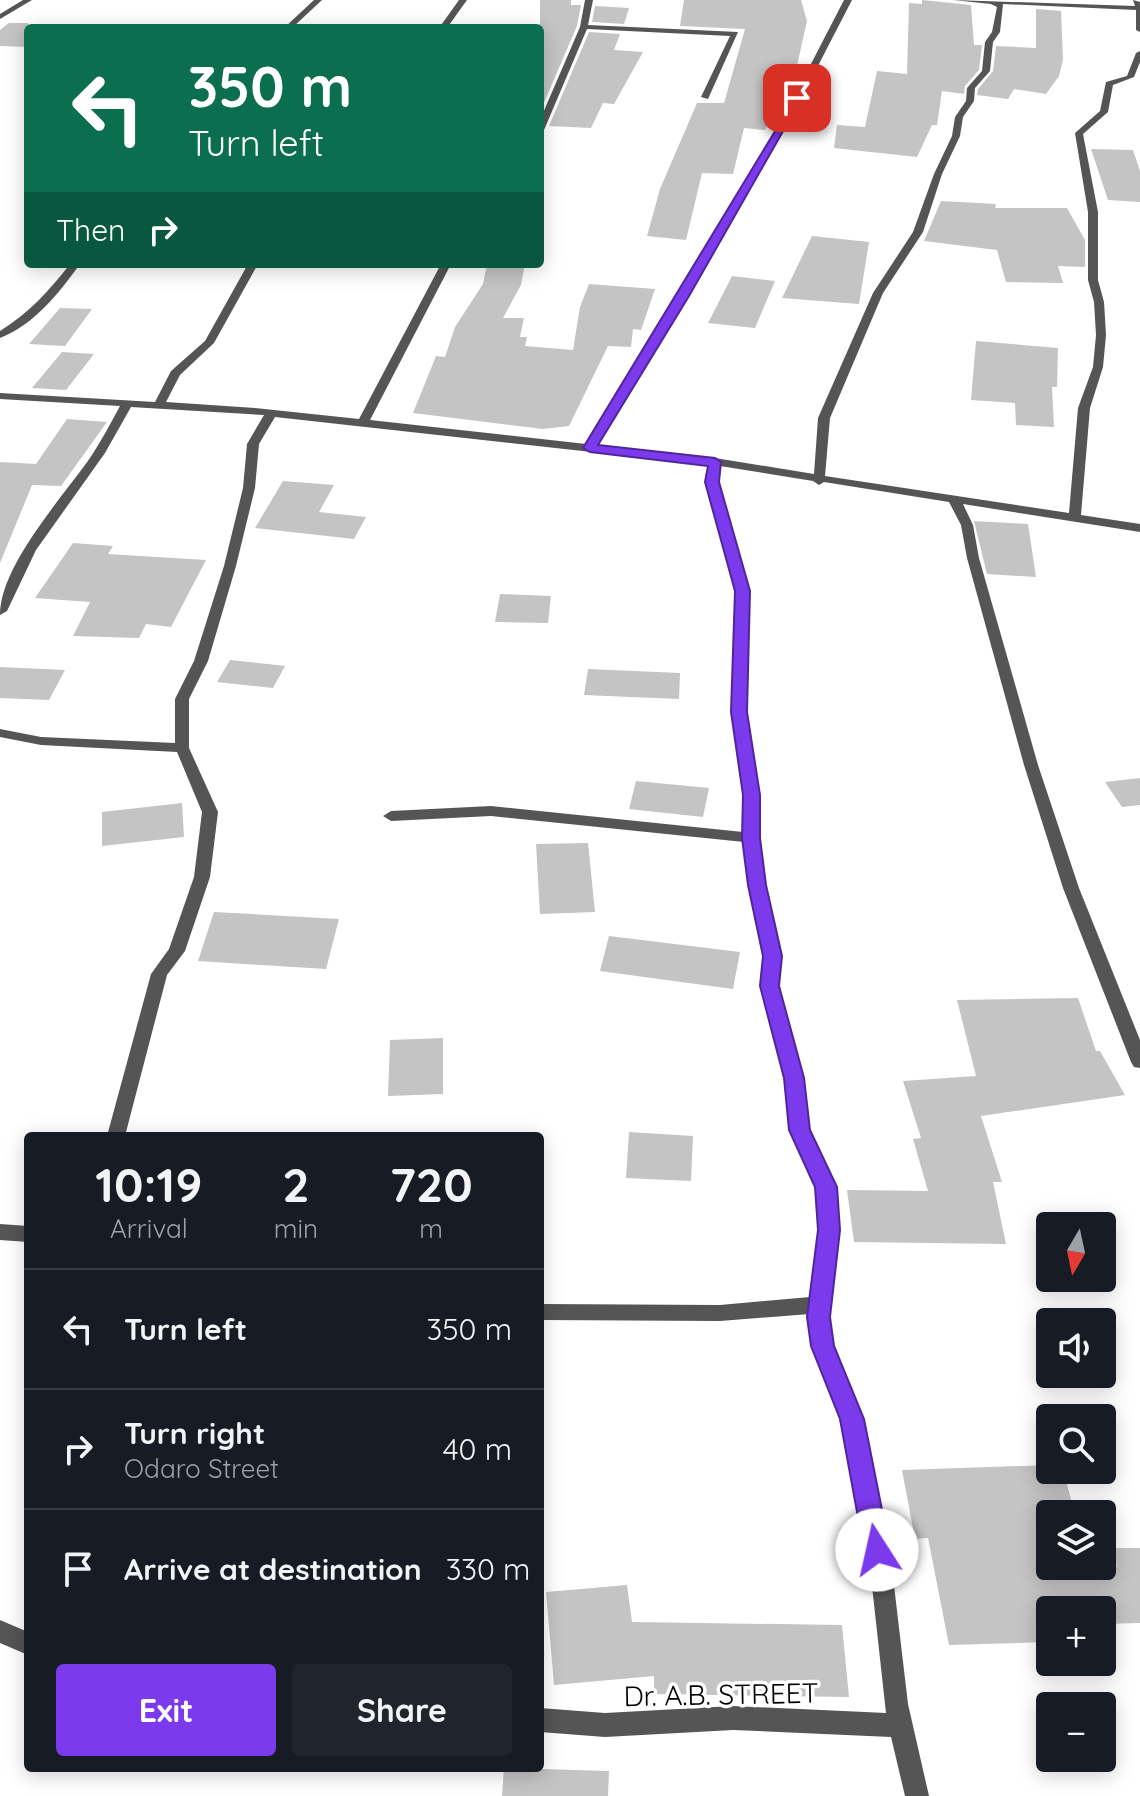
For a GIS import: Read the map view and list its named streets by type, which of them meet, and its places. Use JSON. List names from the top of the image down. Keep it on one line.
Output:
{"streets":{"street":["Dr. A.B. STREET"]},"north":"bottom","page":{"turn":["350 m","Turn left"],"then":"Then","eta":["10:19","Arrival","2","min","720","m"],"map_buttons":["+","−"],"list":[{"name":"Turn left","value":"350 m"},{"name":"Turn right","note":"Odaro Street","value":"40 m"},{"name":"Arrive at destination","value":"330 m"}],"buttons":["Exit","Share"]}}
